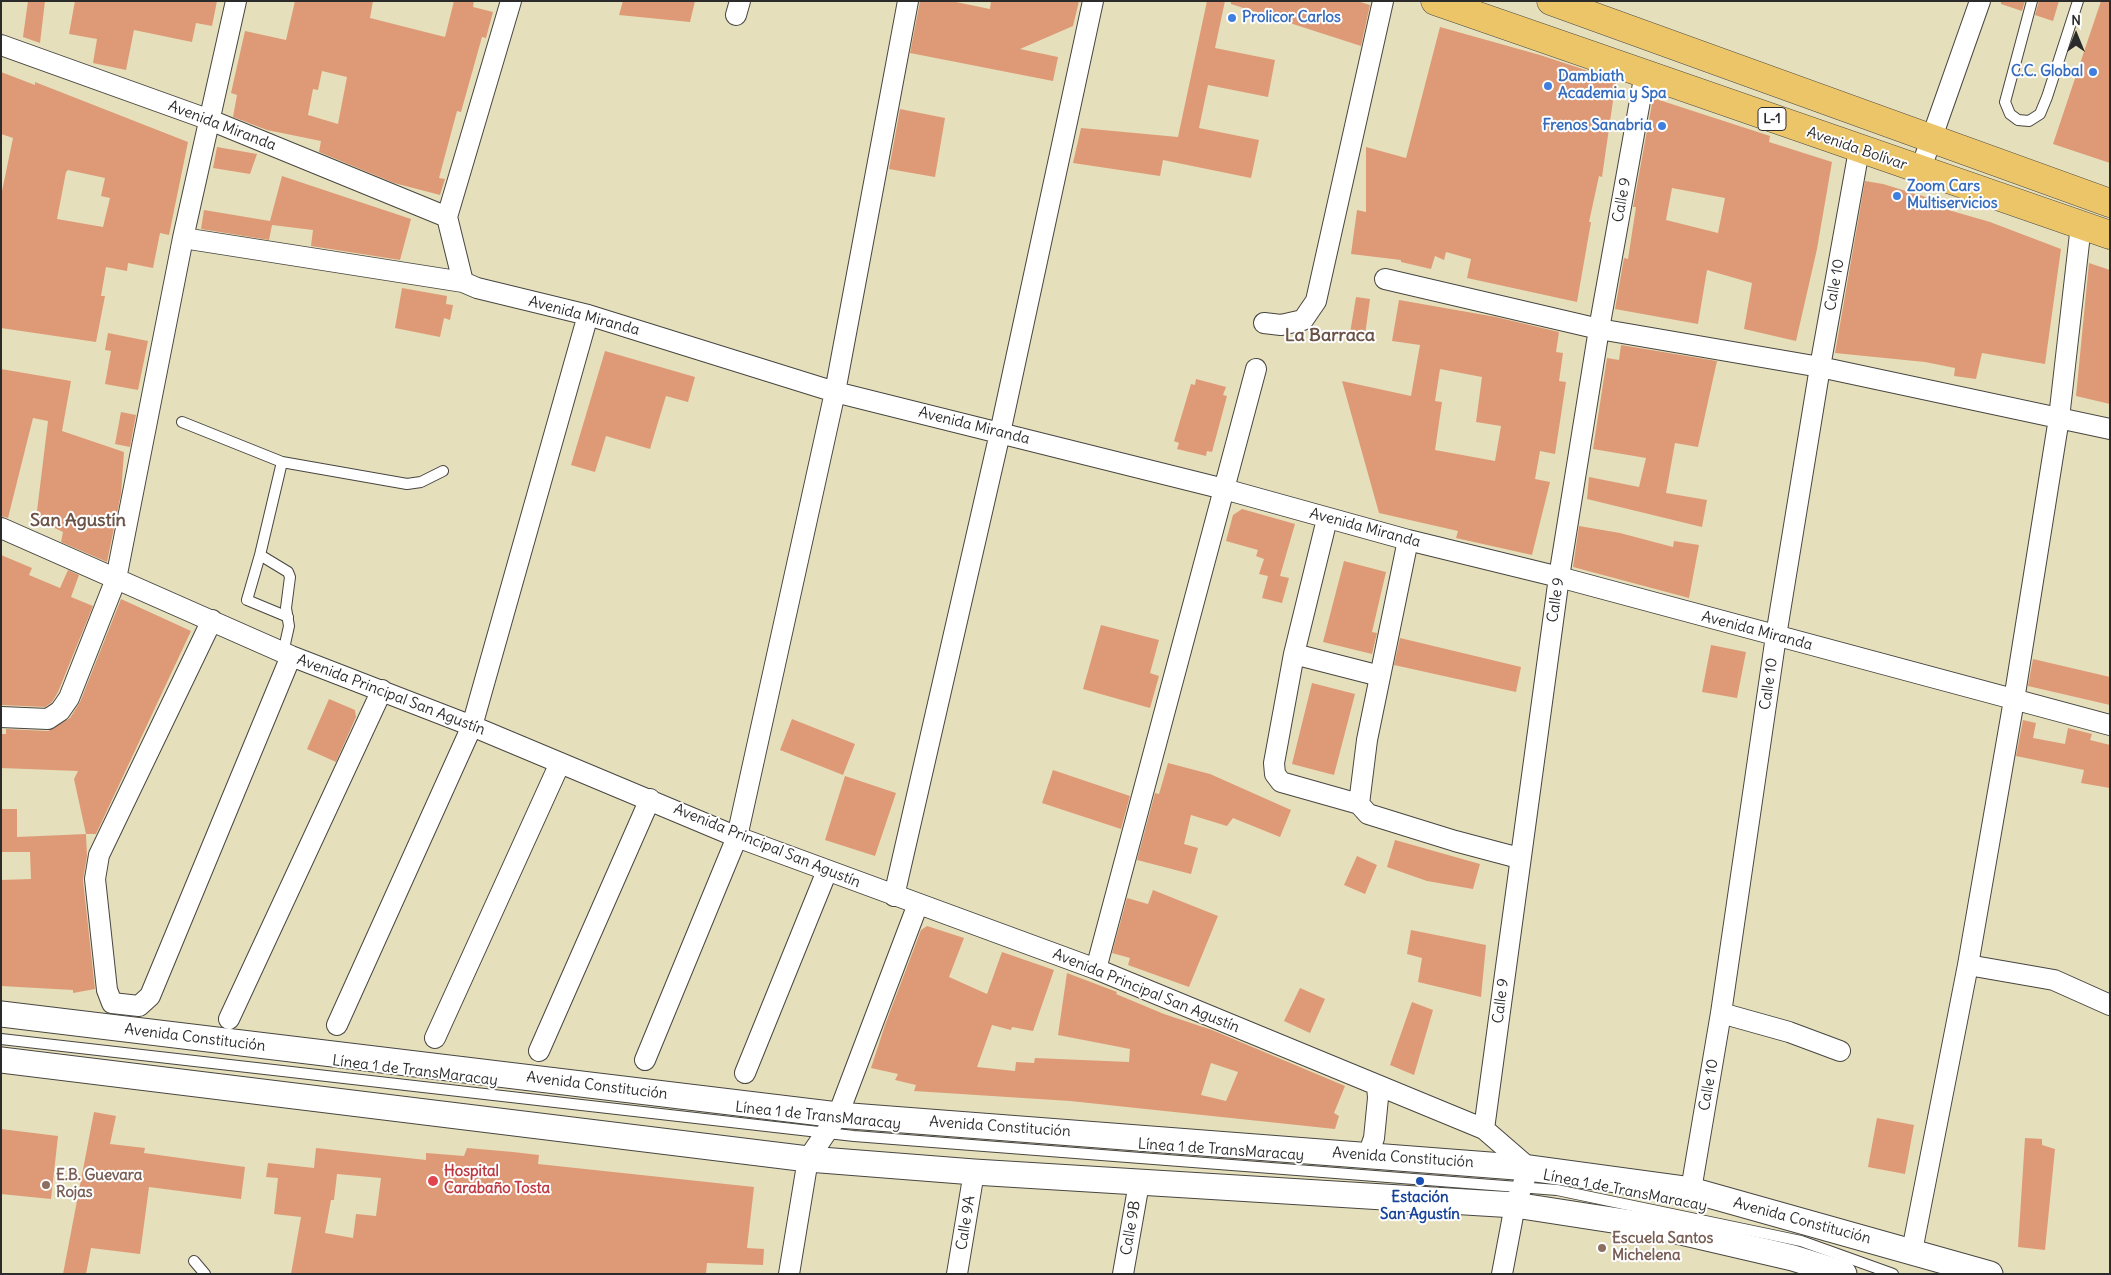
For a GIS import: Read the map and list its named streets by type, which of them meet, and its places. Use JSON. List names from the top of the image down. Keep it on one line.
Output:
{"streets":{"main road":["L-1","Avenida Bolívar"],"street":["Avenida Miranda","Calle 9","Calle 10","Avenida Principal San Agustín","Avenida Constitución","Calle 9A","Calle 9B"],"lane":["Línea 1 de TransMaracay"]},"crossings":[["Avenida Miranda","Calle 9"],["Avenida Miranda","Calle 10"],["Avenida Bolívar","Calle 9"],["Avenida Bolívar","Calle 10"],["Calle 9","Avenida Principal San Agustín"],["Calle 10","Avenida Constitución"],["Avenida Principal San Agustín","Avenida Constitución"],["Avenida Principal San Agustín","Línea 1 de TransMaracay"],["Avenida Constitución","Línea 1 de TransMaracay"],["Avenida Constitución","Calle 9A"],["Avenida Constitución","Calle 9B"]],"districts":["La Barraca","San Agustín"],"places":["Prolicor Carlos","C.C. Global","Dambiath Academia y Spa","Frenos Sanabria","Zoom Cars Multiservicios","Hospital Carabaño Tosta","Estación San Agustín","E.B. Guevara Rojas","Escuela Santos Michelena"],"north":"top"}
